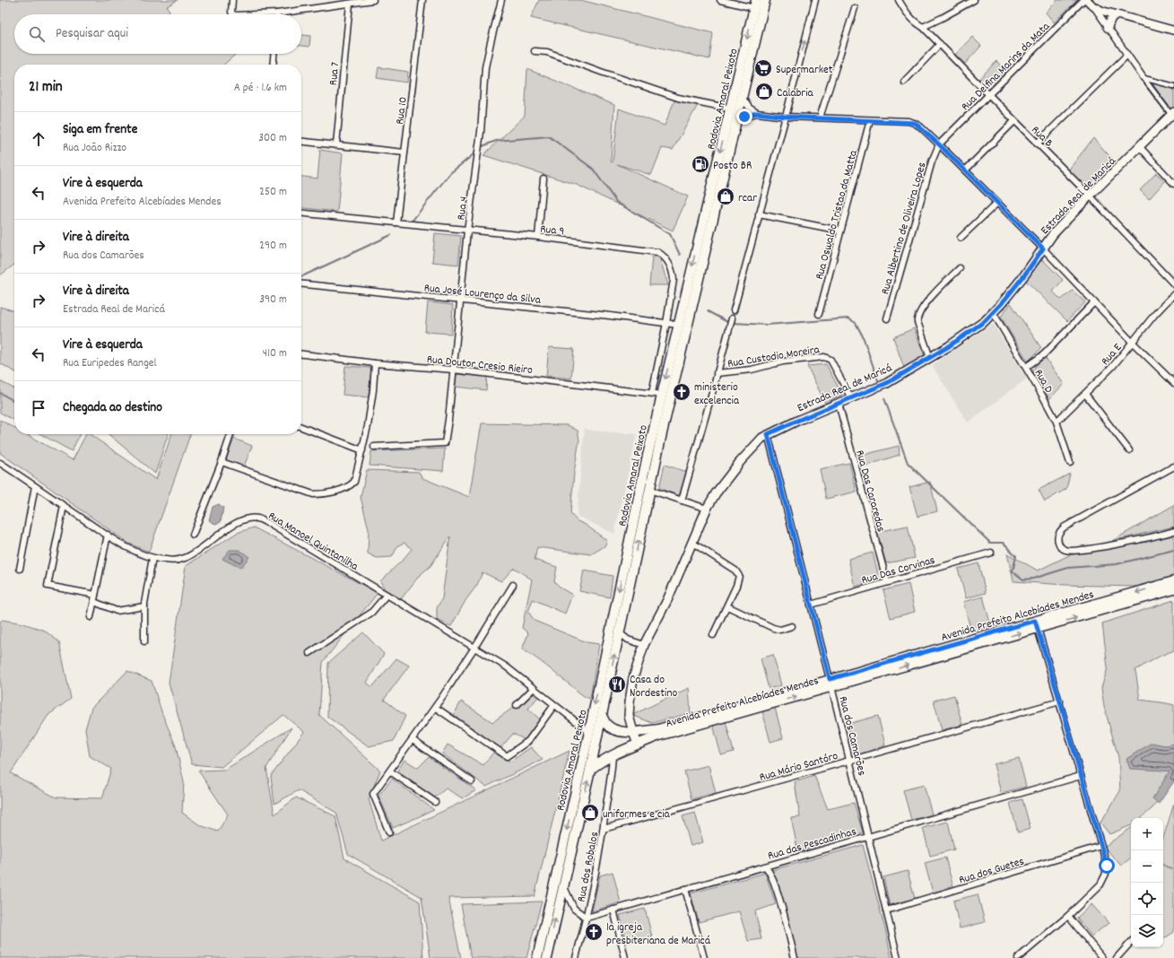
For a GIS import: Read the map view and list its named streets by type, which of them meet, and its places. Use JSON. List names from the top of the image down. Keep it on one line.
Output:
{"streets":{"main road":["Rodovia Amaral Peixoto","Estrada Real de Maricá","Avenida Prefeito Alcebíades Mendes"],"street":["Rua Delfina Marins da Mata","Rua 7","Rua 10","Rua B","Rua 4","Rua Oswaldo Tristao da Matta","Rua Albertino de Oliveira Lopes","Rua 9","Rua José Lourenço da Silva","Rua E","Rua Custodio Moreira","Rua Doutor Cresio Rieiro","Rua D","Rua Das Cararedas","Rua Manoel Quintanilha","Rua Das Corvinas","Rua dos Camarões","Rua Mário Santóro","Rua das Pescadinhas","Rua dos Robalos","Rua dos Guetes"]},"crossings":[["Rua Delfina Marins da Mata","Rua B"],["Rua Delfina Marins da Mata","Rua Albertino de Oliveira Lopes"],["Rodovia Amaral Peixoto","Rua 9"],["Rodovia Amaral Peixoto","Rua José Lourenço da Silva"],["Rodovia Amaral Peixoto","Rua Doutor Cresio Rieiro"],["Rodovia Amaral Peixoto","Rua Manoel Quintanilha"],["Rodovia Amaral Peixoto","Avenida Prefeito Alcebíades Mendes"],["Rua 10","Rua 9"],["Rua B","Estrada Real de Maricá"],["Estrada Real de Maricá","Rua Custodio Moreira"],["Estrada Real de Maricá","Rua D"],["Estrada Real de Maricá","Rua Das Cararedas"],["Estrada Real de Maricá","Avenida Prefeito Alcebíades Mendes"],["Estrada Real de Maricá","Rua dos Camarões"],["Rua 4","Rua 9"],["Rua 4","Rua José Lourenço da Silva"],["Rua 4","Rua Doutor Cresio Rieiro"],["Rua 9","Rua José Lourenço da Silva"],["Rua 9","Rua Doutor Cresio Rieiro"],["Rua E","Rua D"],["Rua Das Cararedas","Rua Das Corvinas"],["Rua Das Corvinas","Rua dos Camarões"],["Avenida Prefeito Alcebíades Mendes","Rua dos Camarões"],["Avenida Prefeito Alcebíades Mendes","Rua dos Robalos"],["Rua dos Camarões","Rua Mário Santóro"],["Rua dos Camarões","Rua das Pescadinhas"],["Rua dos Camarões","Rua dos Guetes"],["Rua Mário Santóro","Rua dos Robalos"],["Rua das Pescadinhas","Rua dos Robalos"]],"places":{"supermarket":["Supermarket"],"shop":["Calabria","rcar","uniformes e cia"],"fuel station":["Posto BR"],"church":["ministerio excelencia","1a igreja presbiteriana de Maricá"],"restaurant":["Casa do Nordestino"]},"page":{"search":"Pesquisar aqui","heading":["21 min","A pé · 1.6 km"],"list":[["Siga em frente","Rua João Rizzo","300 m"],["Vire à esquerda","Avenida Prefeito Alcebíades Mendes","250 m"],["Vire à direita","Rua dos Camarões","290 m"],["Vire à direita","Estrada Real de Maricá","390 m"],["Vire à esquerda","Rua Euripedes Rangel","410 m"],"Chegada ao destino"],"map_buttons":["+","−"]}}
